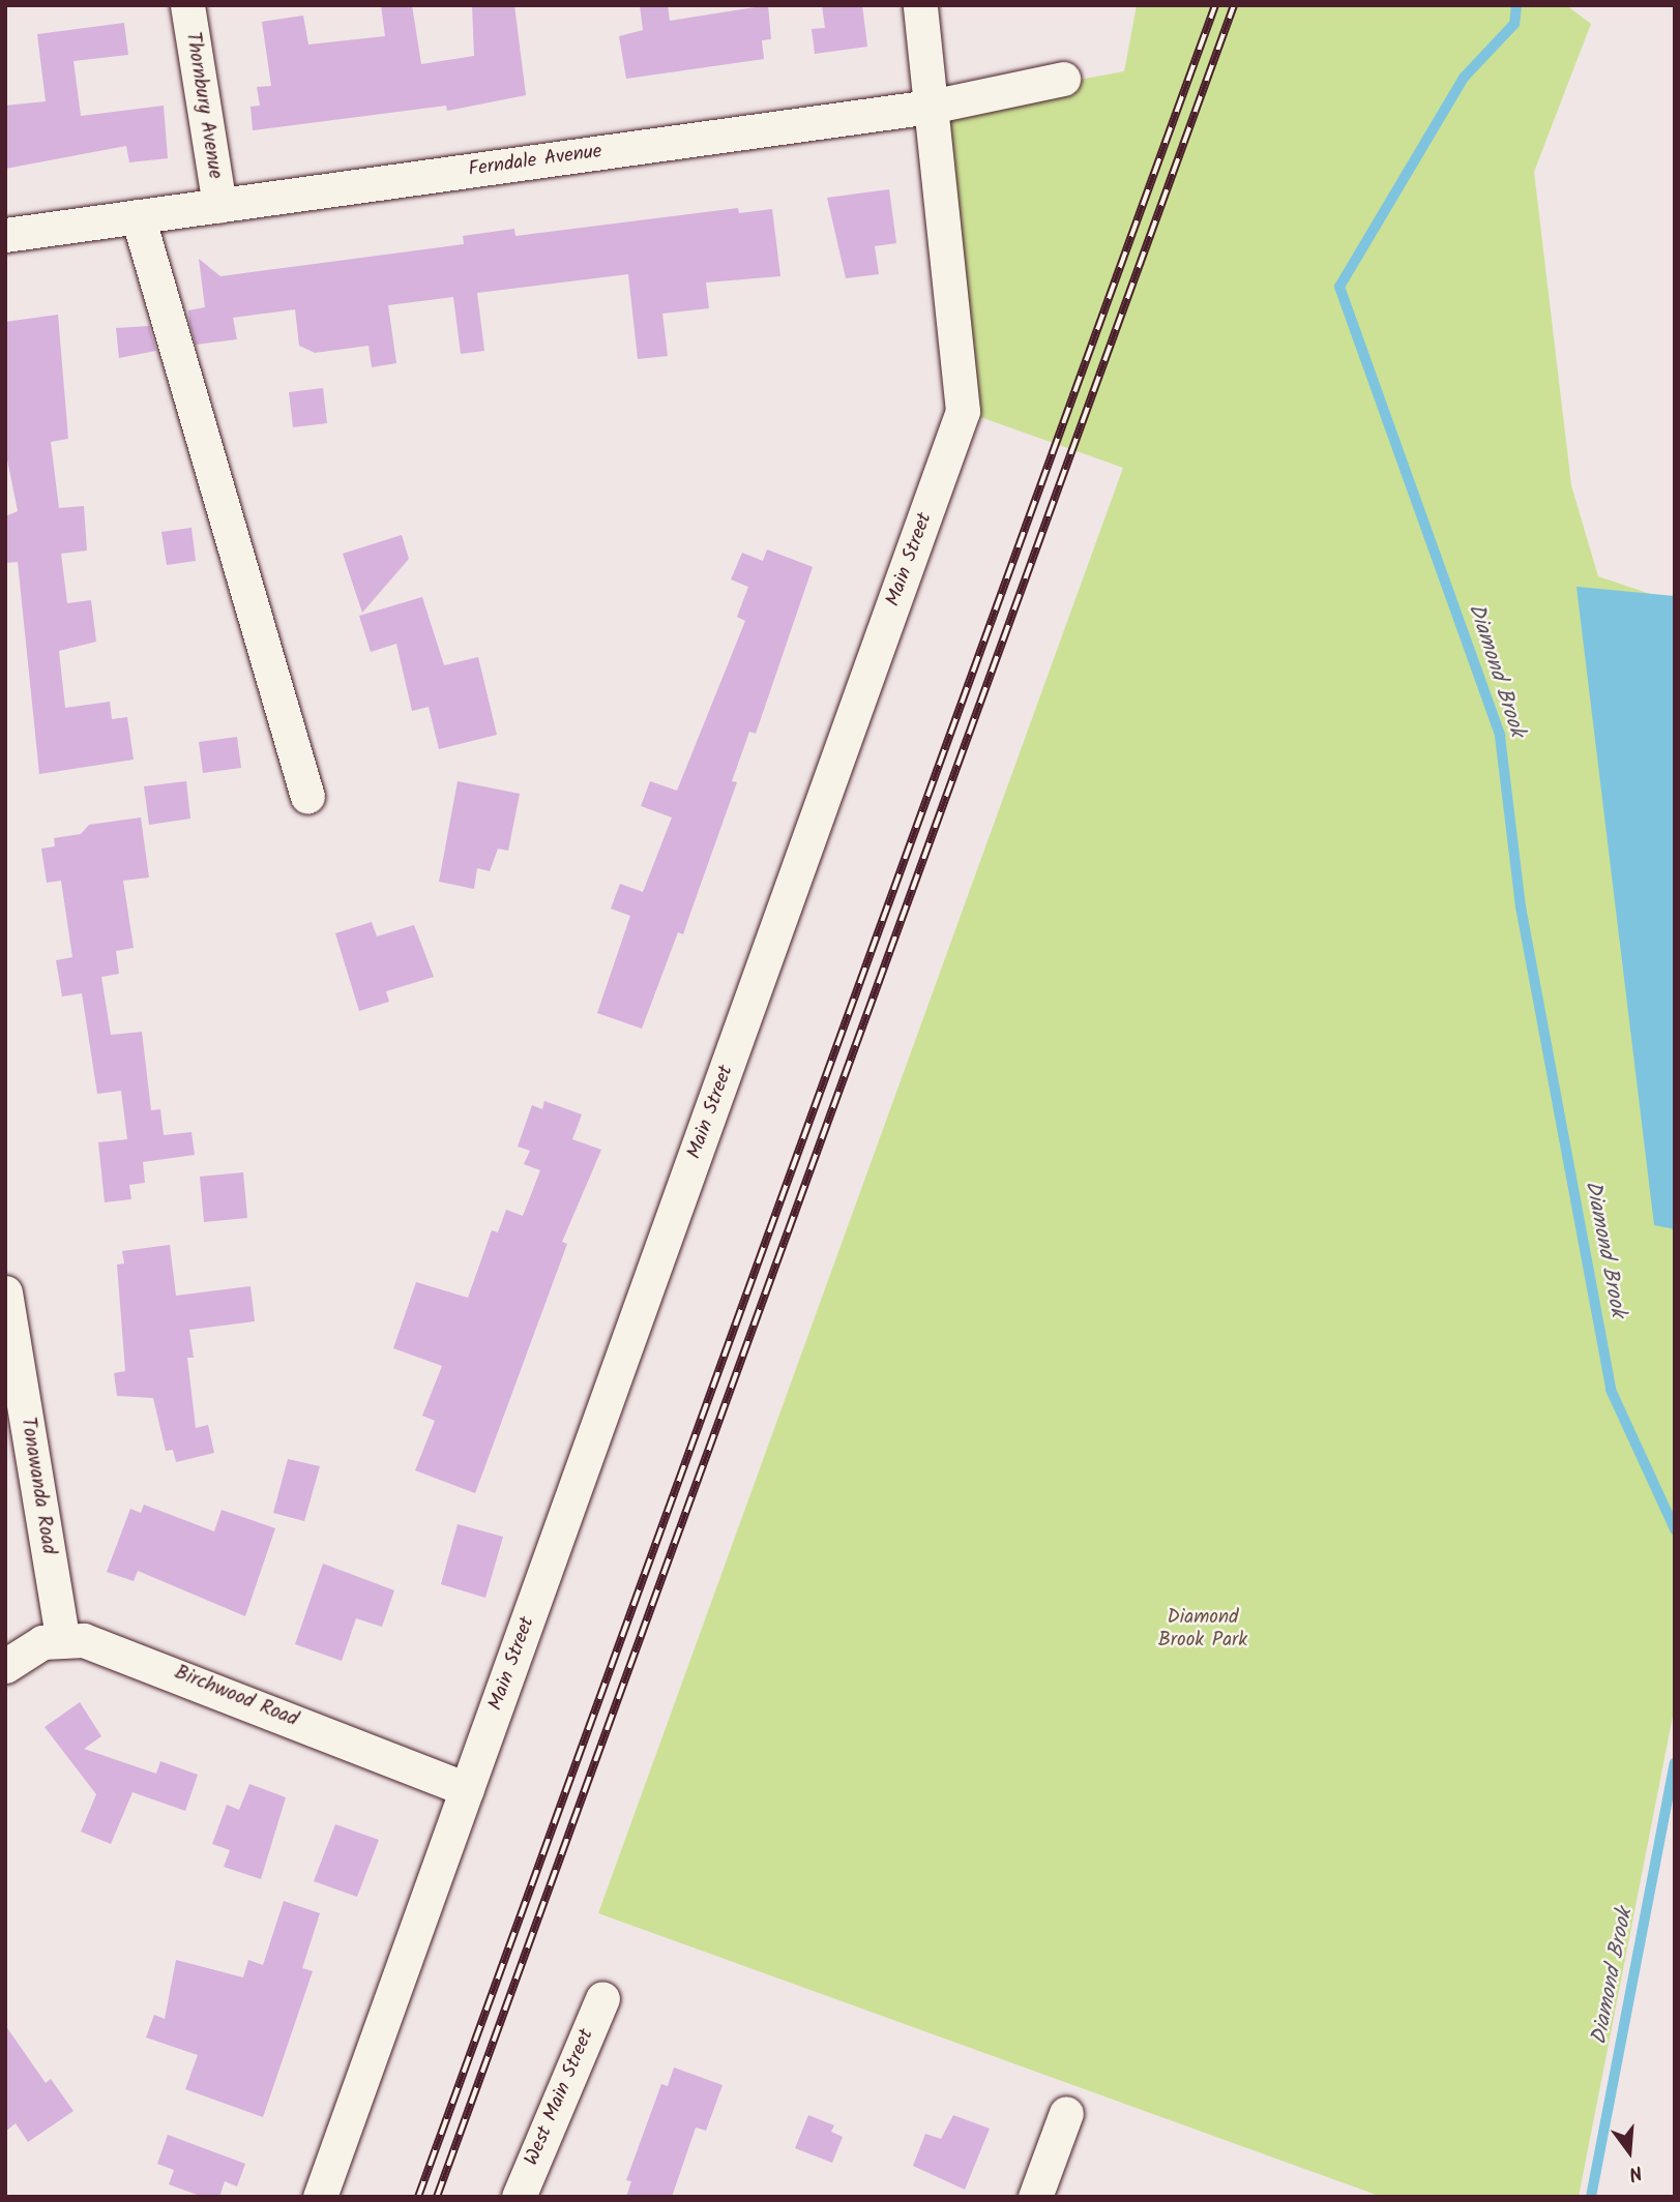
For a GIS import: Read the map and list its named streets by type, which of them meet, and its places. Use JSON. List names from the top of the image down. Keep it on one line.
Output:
{"streets":{"street":["Thornbury Avenue","Ferndale Avenue","Main Street","Tonawanda Road","Birchwood Road","West Main Street"]},"crossings":[["Thornbury Avenue","Ferndale Avenue"],["Ferndale Avenue","Main Street"],["Main Street","Birchwood Road"],["Tonawanda Road","Birchwood Road"]],"water":["Diamond Brook"],"parks":["Diamond Brook Park"],"north":"bottom"}
